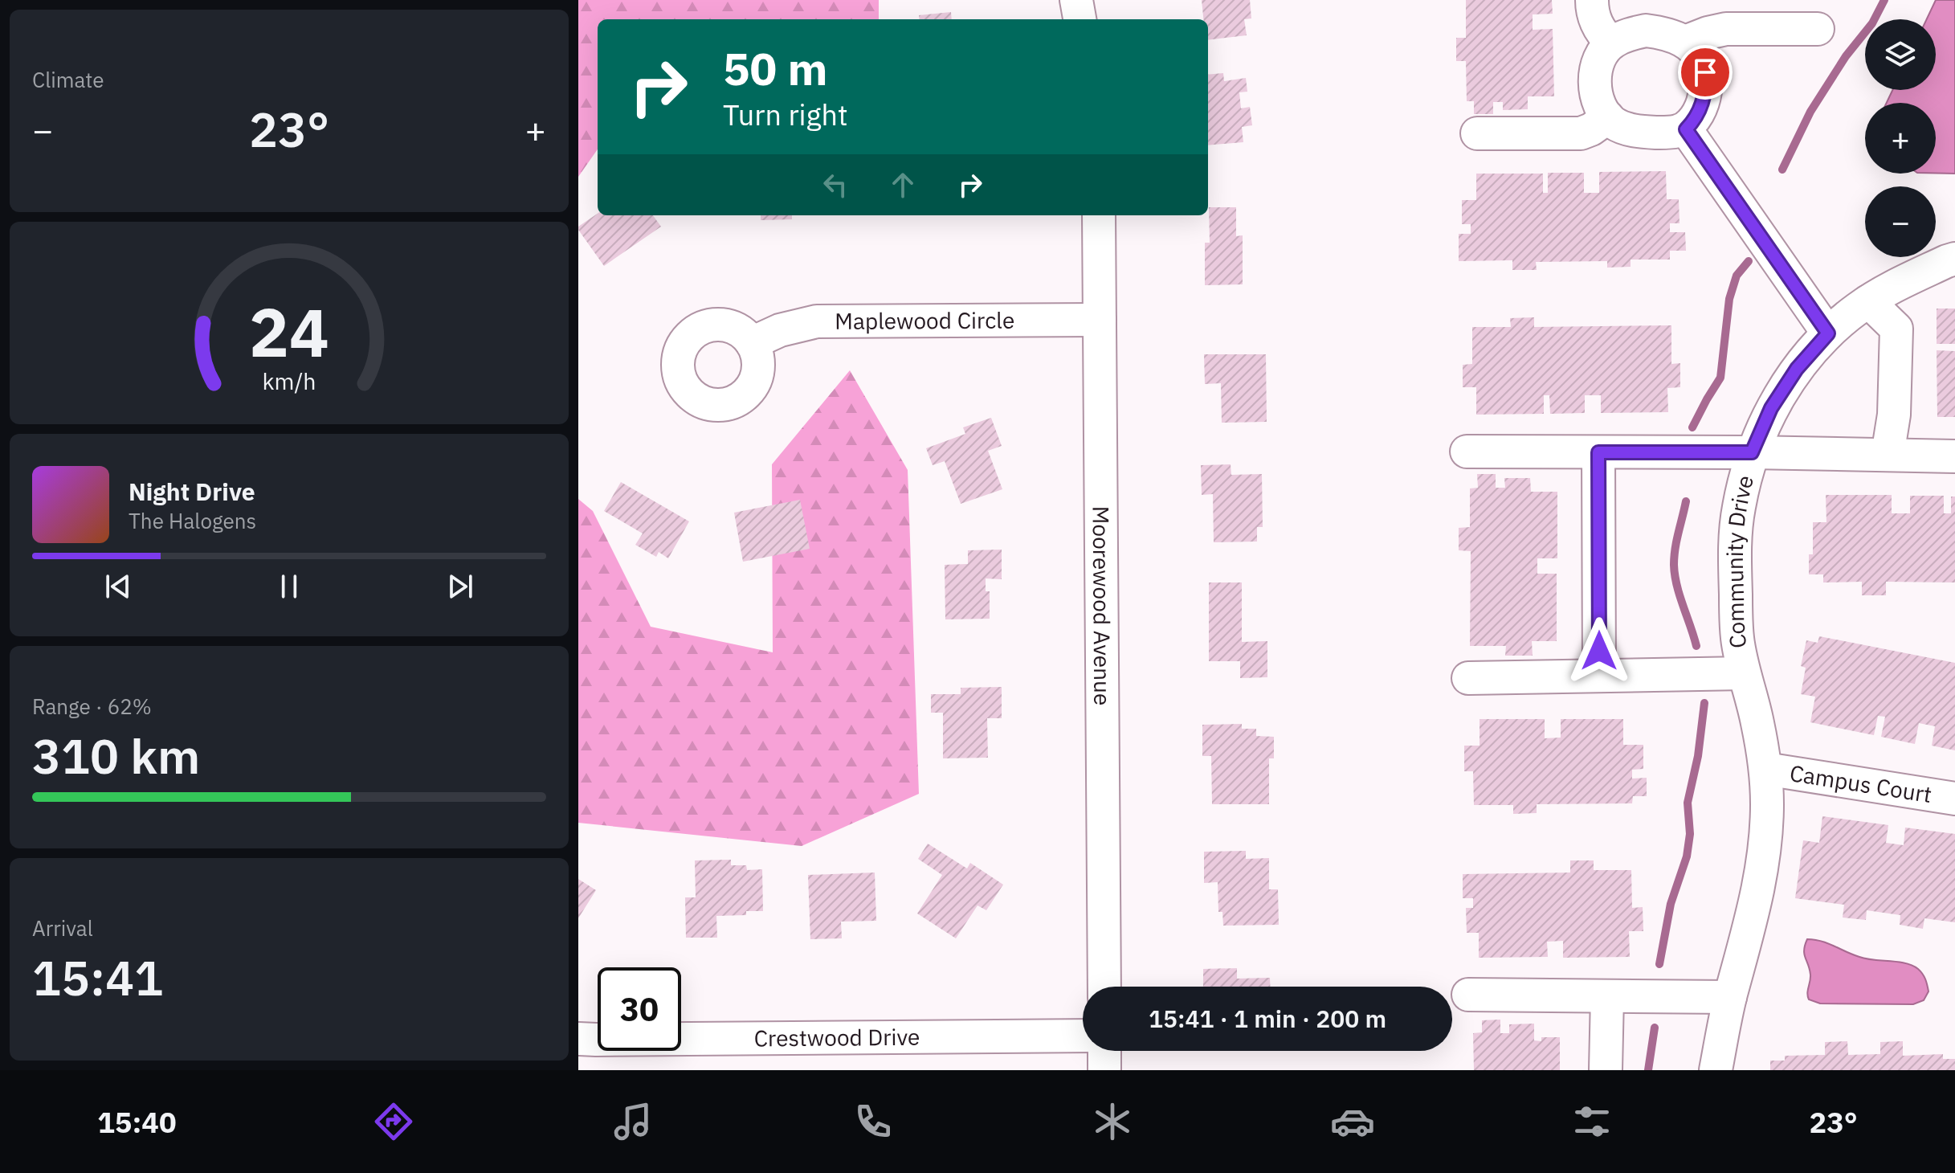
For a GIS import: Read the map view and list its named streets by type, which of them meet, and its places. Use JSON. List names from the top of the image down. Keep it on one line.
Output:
{"streets":{"street":["Maplewood Circle","Community Drive","Moorewood Avenue","Campus Court","Crestwood Drive"]},"crossings":[["Maplewood Circle","Moorewood Avenue"],["Community Drive","Campus Court"]],"page":{"tile":["Climate",["Range · 62%","310 km"],["Arrival","15:41"]],"map_buttons":["+","−"],"turn":["50 m","Turn right"],"heat":["−","23°","+"],"song":["Night Drive","The Halogens"],"limit":"30","trip":"15:41 · 1 min · 200 m","tabs":["15:40","23°"],"gauge":["24","km/h"]}}
